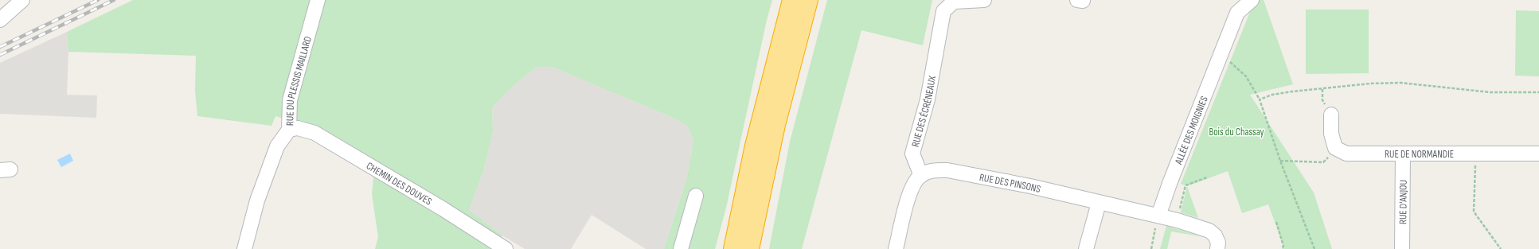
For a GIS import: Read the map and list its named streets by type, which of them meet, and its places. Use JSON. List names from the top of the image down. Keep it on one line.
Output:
{"streets":{"street":["RUE DU PLESSIS MAILLARD","RUE DES ÉCRÉNEAUX","ALLÉE DES MOIGNIES","RUE DE NORMANDIE","CHEMIN DES DOUVES","RUE DES PINSONS","RUE D'ANJOU"]},"crossings":[["RUE DU PLESSIS MAILLARD","CHEMIN DES DOUVES"],["RUE DES ÉCRÉNEAUX","RUE DES PINSONS"],["ALLÉE DES MOIGNIES","RUE DES PINSONS"],["RUE DE NORMANDIE","RUE D'ANJOU"]],"parks":["Bois du Chassay"]}
